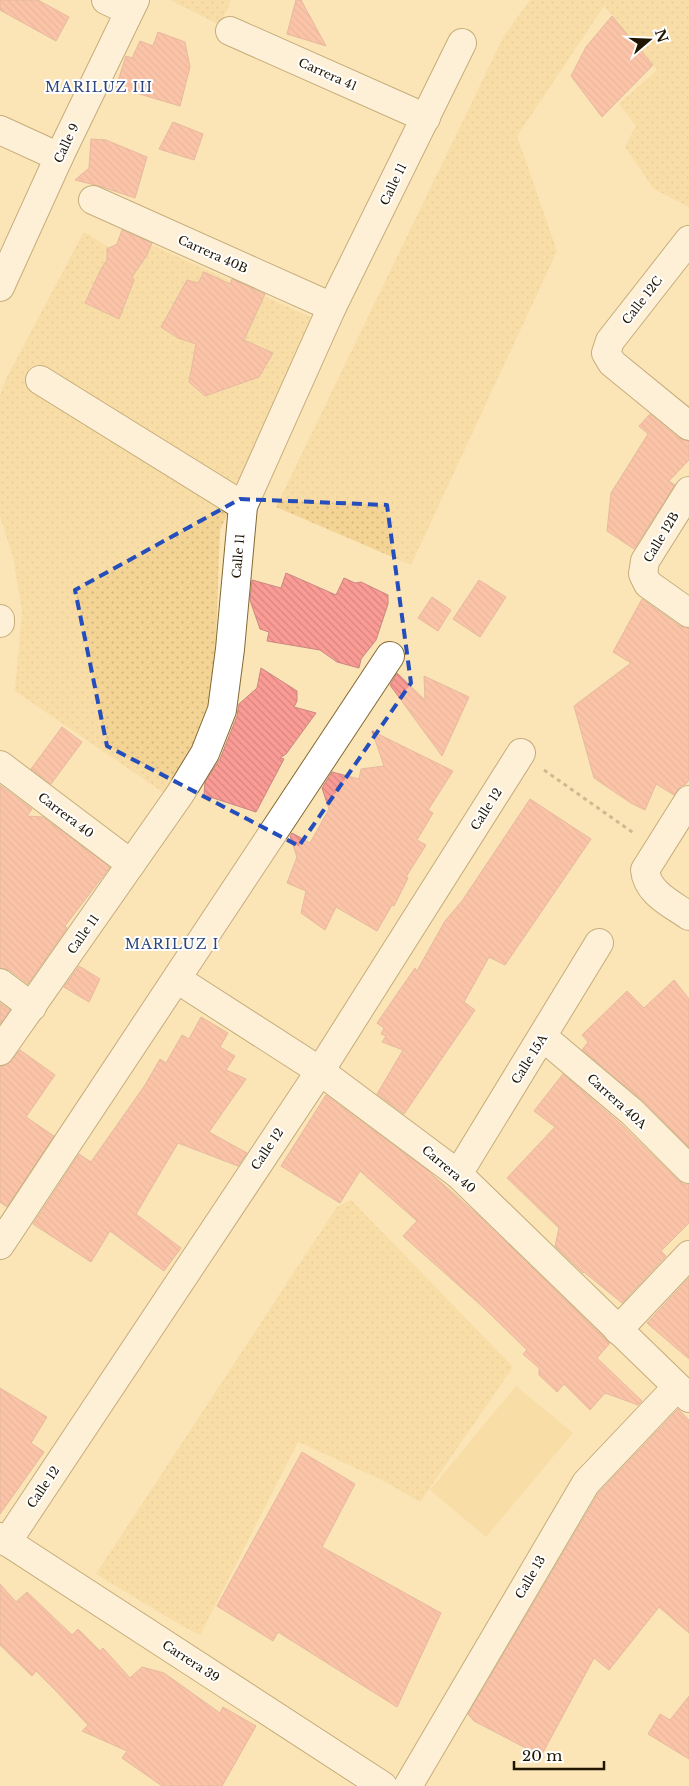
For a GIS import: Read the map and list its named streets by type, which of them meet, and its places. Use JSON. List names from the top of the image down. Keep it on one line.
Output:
{"streets":{"street":["Carrera 41","Calle 9","Calle 11","Carrera 40B","Calle 12C","Calle 12B","Calle 12","Carrera 40","Calle 15A","Carrera 40A","Calle 13","Carrera 39"]},"crossings":[["Carrera 41","Calle 11"],["Calle 11","Carrera 40B"],["Calle 11","Carrera 40"],["Calle 12","Carrera 40"],["Calle 12","Carrera 39"],["Carrera 40","Calle 15A"],["Carrera 40","Calle 13"],["Calle 15A","Carrera 40A"]],"districts":["MARILUZ III","MARILUZ I"],"scale_bar":"20 m","north":"right"}
